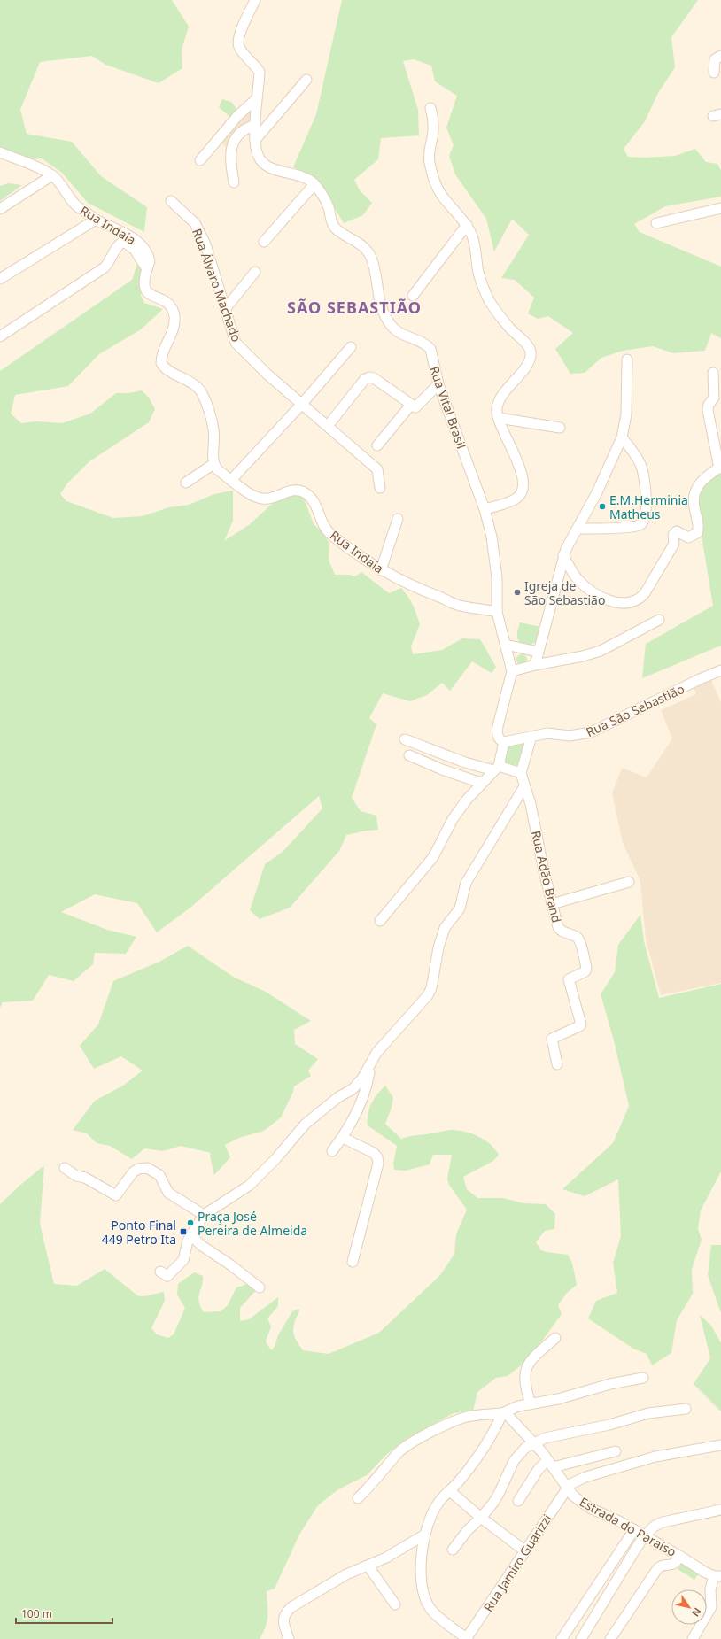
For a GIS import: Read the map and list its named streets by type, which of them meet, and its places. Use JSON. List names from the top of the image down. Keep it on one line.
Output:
{"streets":{"street":["Rua Indaia","Rua Álvaro Machado","Rua Vital Brasil","Rua São Sebastião","Rua Adão Brand","Estrada do Paraíso","Rua Jamiro Guarizzi"]},"crossings":[["Rua Indaia","Rua Vital Brasil"],["Estrada do Paraíso","Rua Jamiro Guarizzi"]],"districts":["SÃO SEBASTIÃO"],"places":{"other":["E.M.Herminia Matheus","Igreja de São Sebastião","Praça José Pereira de Almeida"],"transit":["Ponto Final 449 Petro Ita"]},"scale_bar":"100 m","north":"bottom right"}
